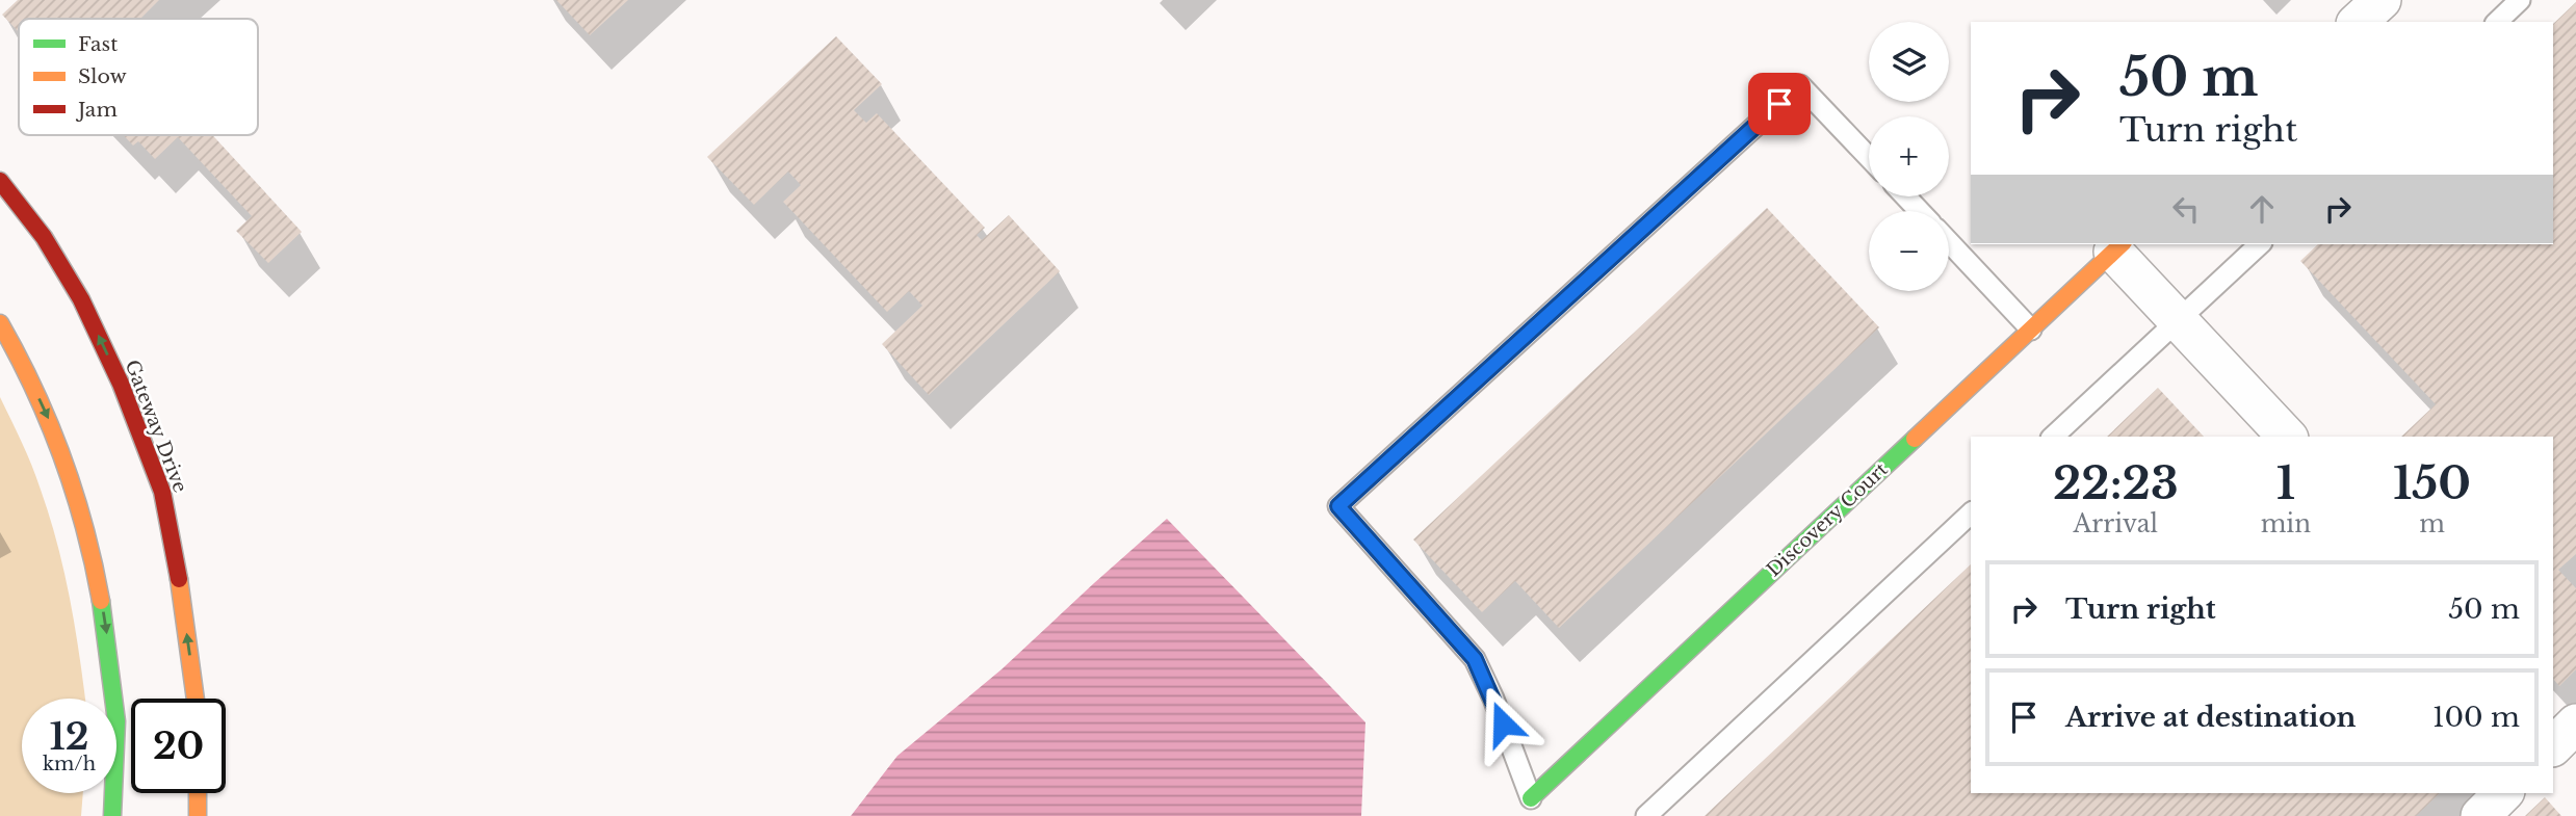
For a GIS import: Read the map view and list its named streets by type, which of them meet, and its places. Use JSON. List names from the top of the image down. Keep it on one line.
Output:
{"streets":{"street":["Gateway Drive","Discovery Court"]},"legend":["Fast","Slow","Jam"],"page":{"map_buttons":["+","−"],"turn":["50 m","Turn right"],"eta":["22:23","Arrival","1","min","150","m"],"list":[{"name":"Turn right","value":"50 m"},{"name":"Arrive at destination","value":"100 m"}],"speed":"12 km/h","limit":"20"}}
